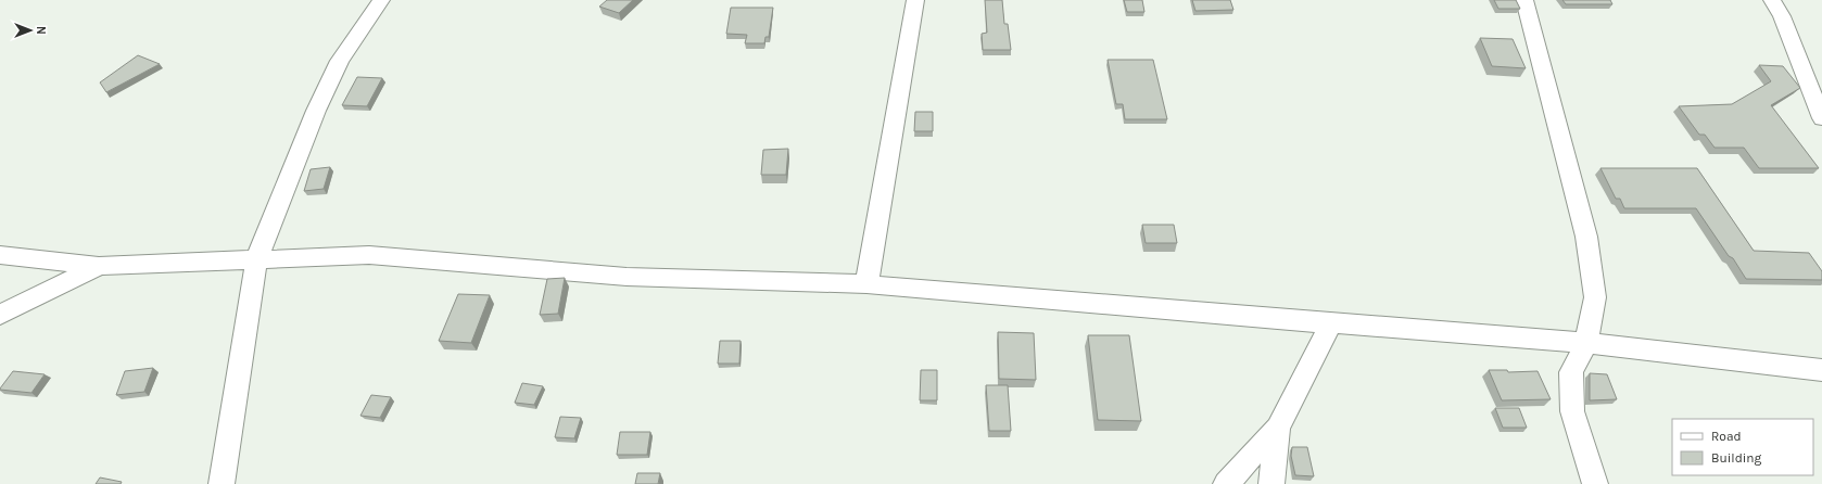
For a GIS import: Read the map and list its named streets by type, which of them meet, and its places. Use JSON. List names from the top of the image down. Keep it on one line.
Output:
{"legend":["Road","Building"],"north":"right"}
